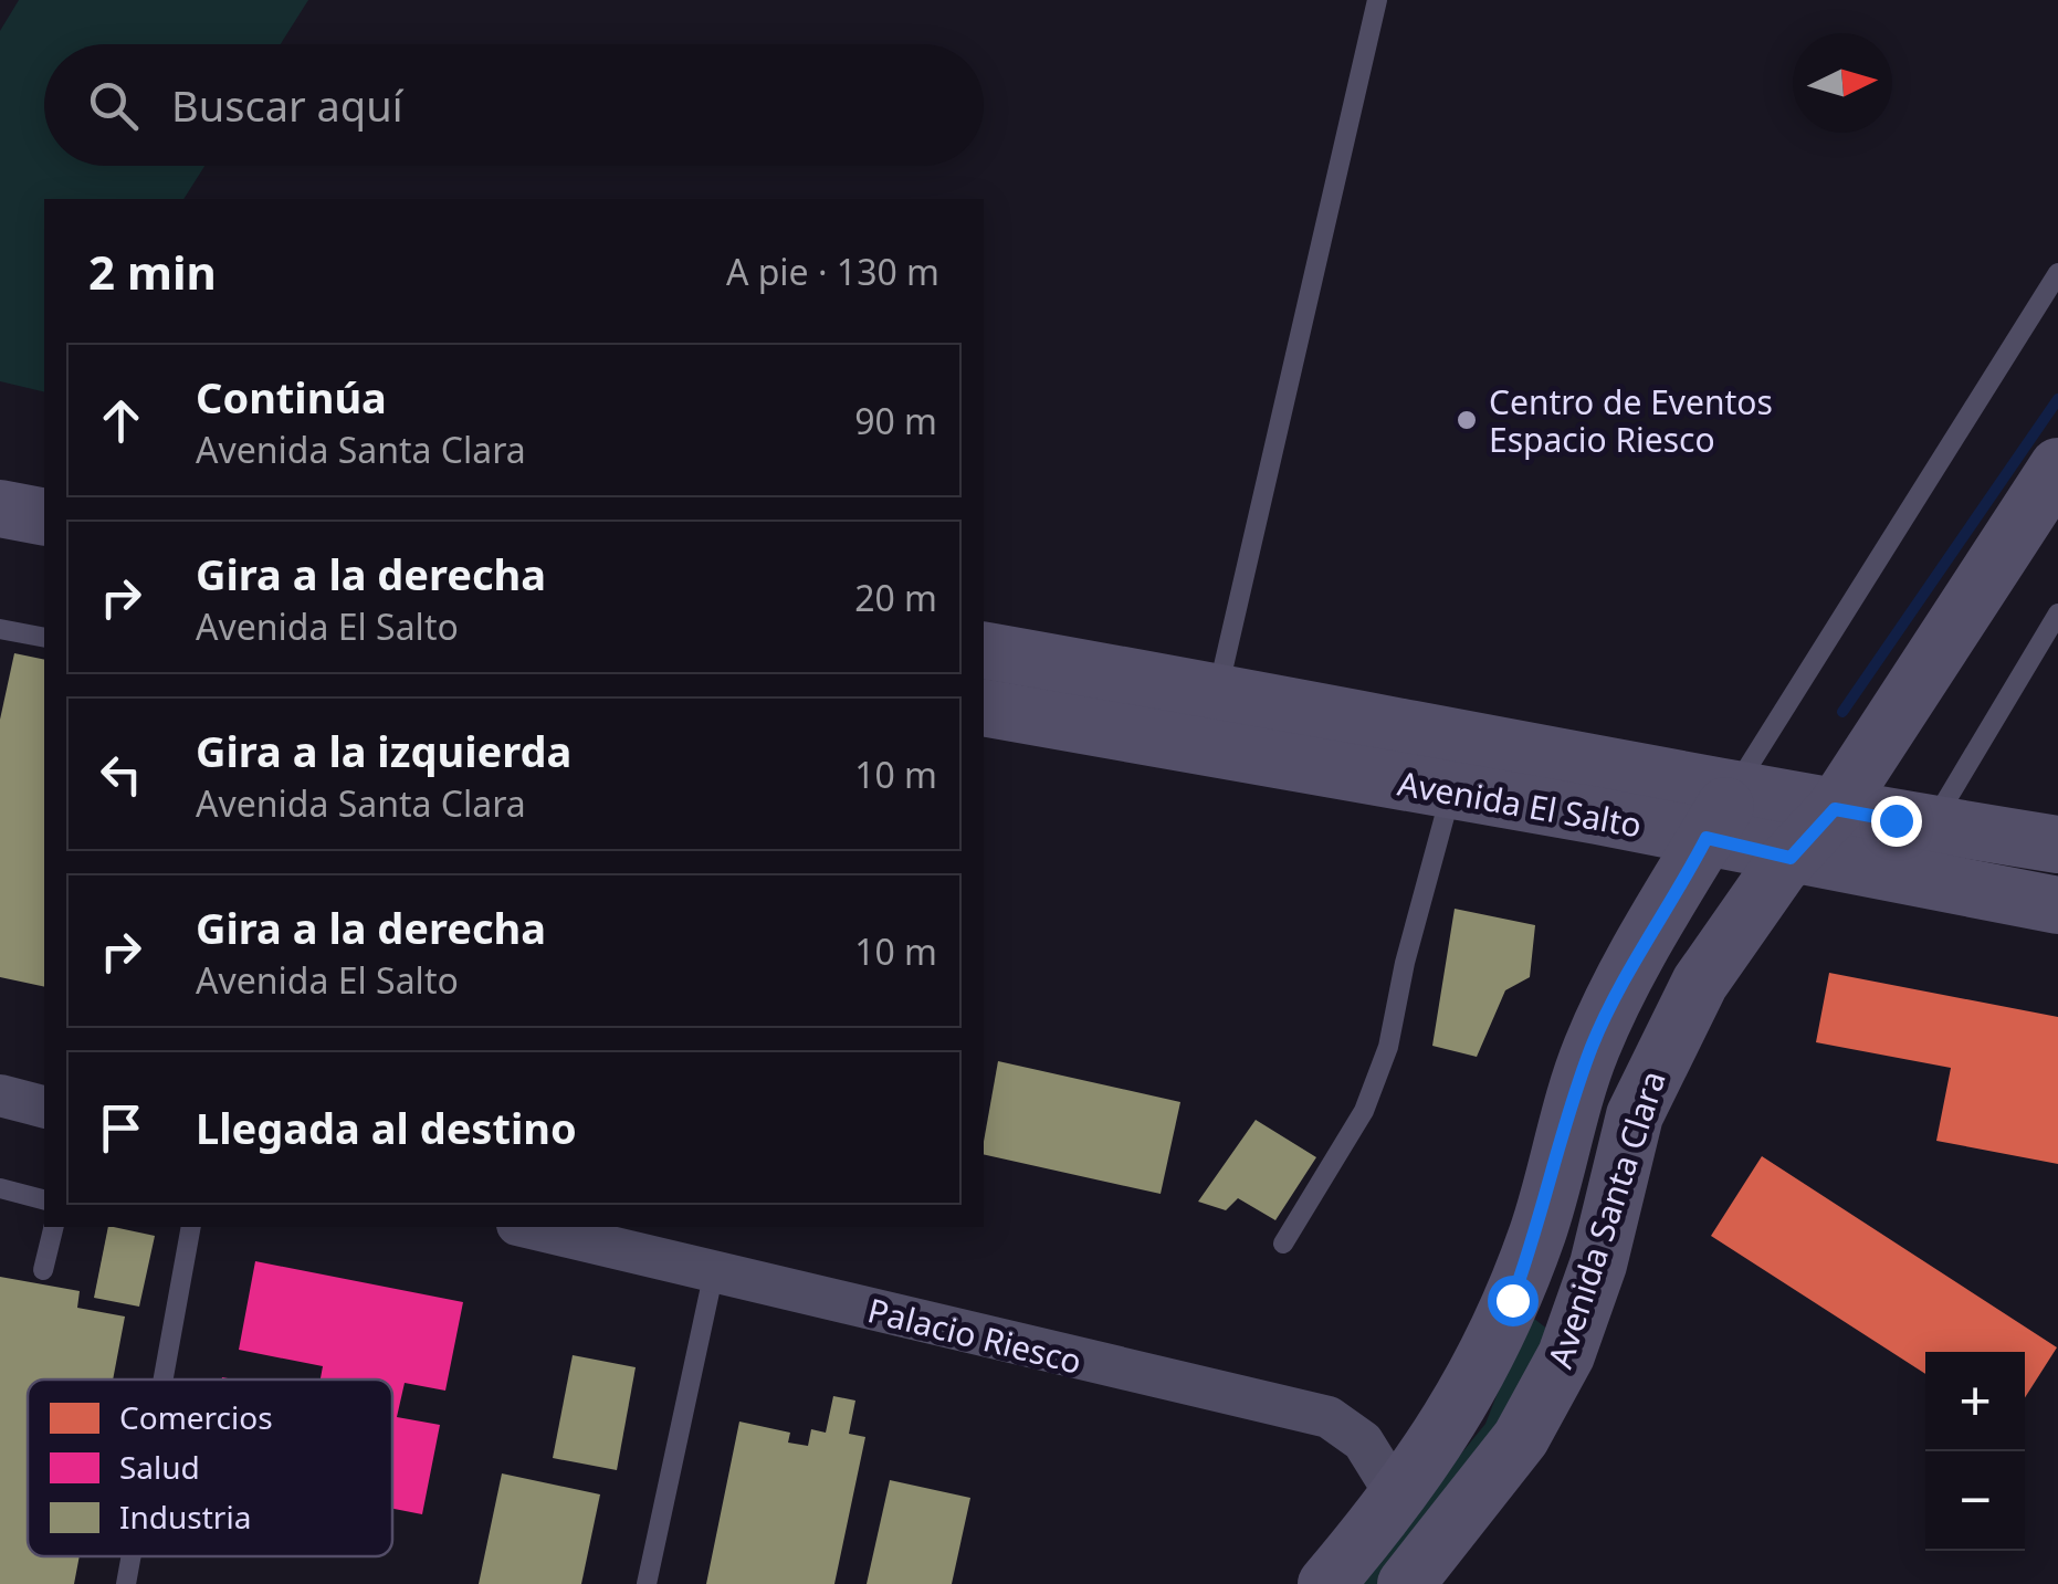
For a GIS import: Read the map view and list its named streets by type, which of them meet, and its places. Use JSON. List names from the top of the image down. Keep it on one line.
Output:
{"streets":{"main road":["Avenida El Salto","Avenida Santa Clara"],"street":["Palacio Riesco"]},"crossings":[["Avenida El Salto","Avenida Santa Clara"],["Avenida Santa Clara","Palacio Riesco"]],"places":["Centro de Eventos Espacio Riesco"],"legend":["Comercios","Salud","Industria"],"north":"right","page":{"search":"Buscar aquí","heading":["2 min","A pie · 130 m"],"list":[["Continúa","Avenida Santa Clara","90 m"],["Gira a la derecha","Avenida El Salto","20 m"],["Gira a la izquierda","Avenida Santa Clara","10 m"],["Gira a la derecha","Avenida El Salto","10 m"],"Llegada al destino"],"map_buttons":["+","−"]}}
